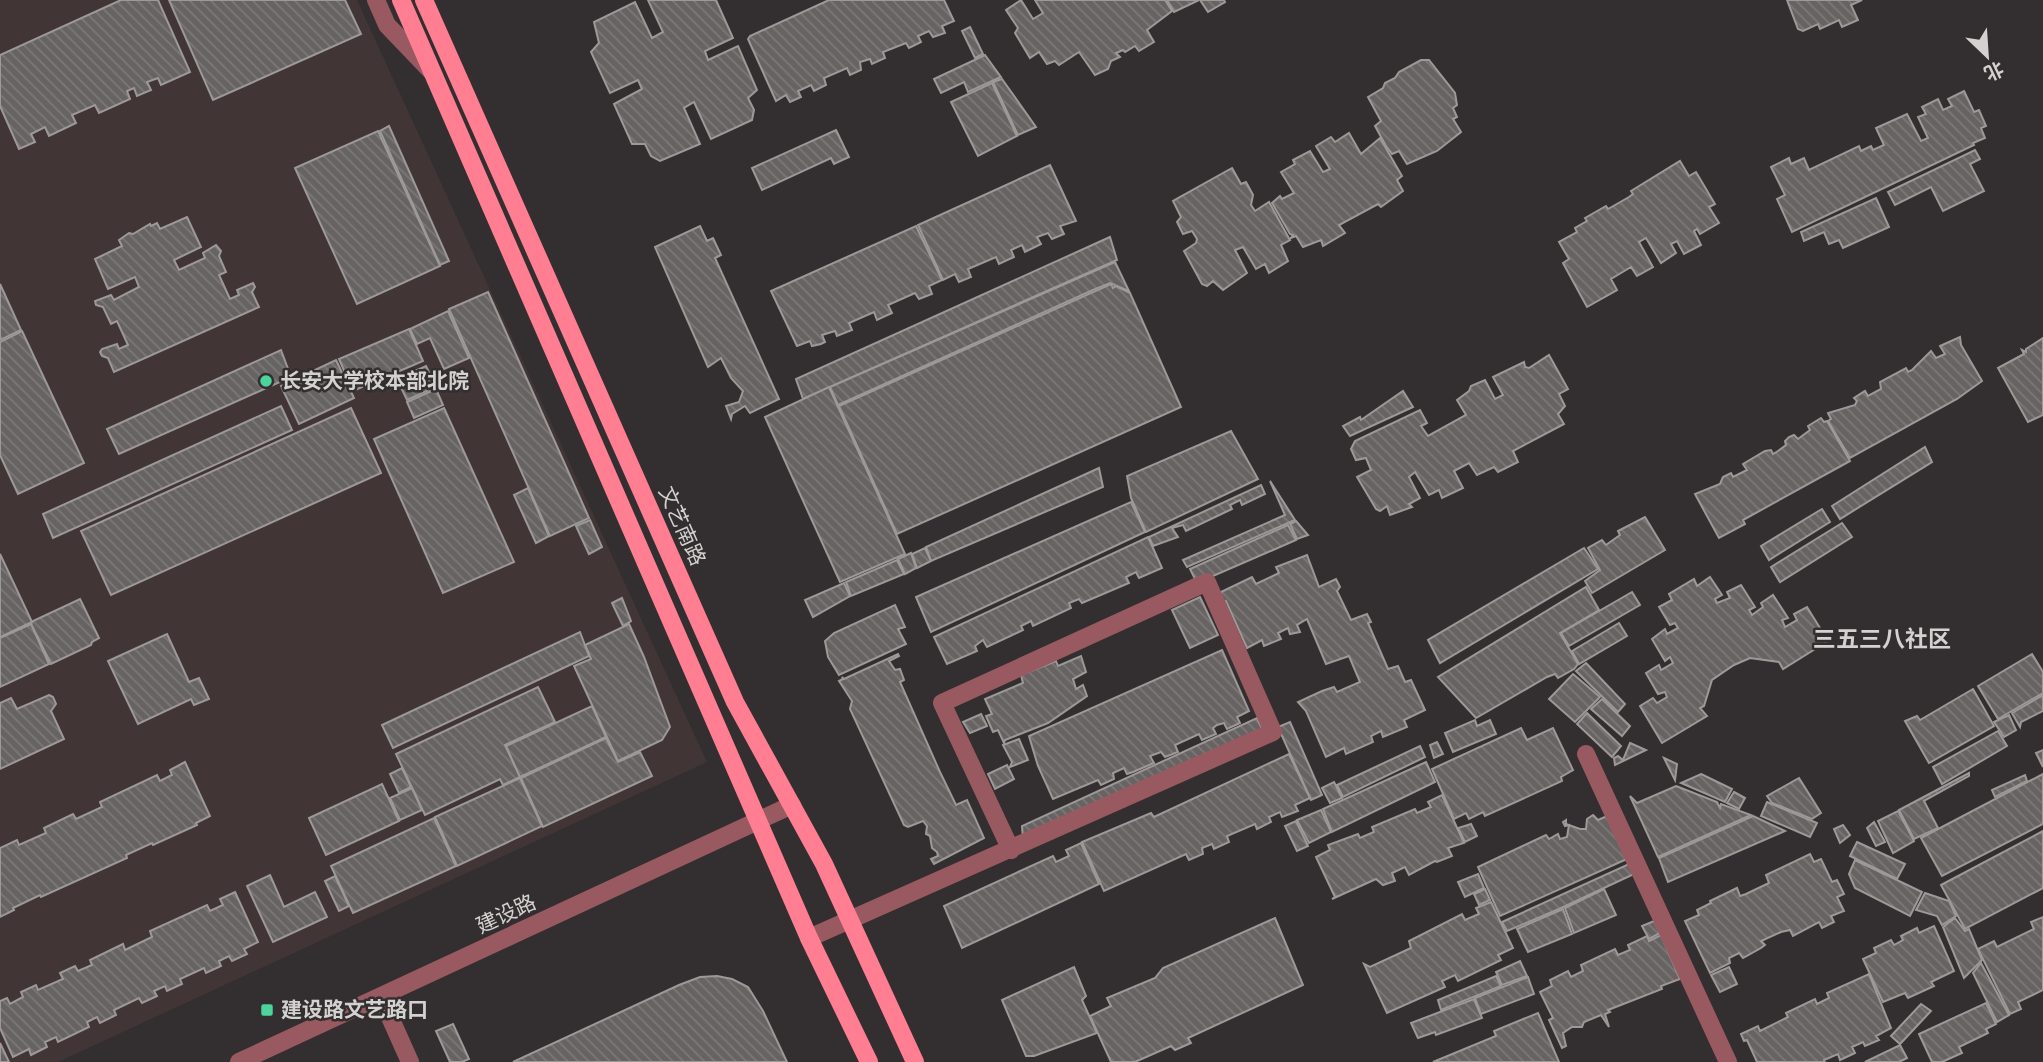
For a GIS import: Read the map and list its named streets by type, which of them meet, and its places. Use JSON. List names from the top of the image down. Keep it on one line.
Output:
{"streets":{"main road":["文艺南路"],"street":["建设路"]},"crossings":[["文艺南路","建设路"]],"districts":["三五三八社区"],"places":{"other":["长安大学校本部北院"],"transit":["建设路文艺路口"]},"north":"bottom right"}
